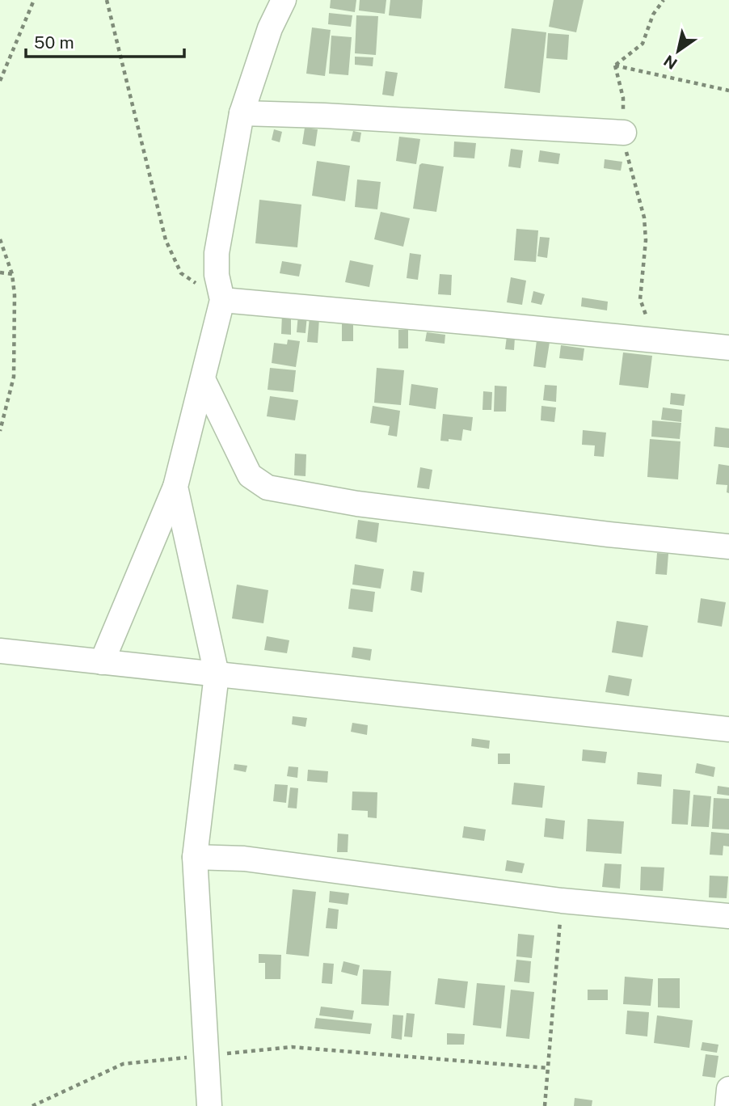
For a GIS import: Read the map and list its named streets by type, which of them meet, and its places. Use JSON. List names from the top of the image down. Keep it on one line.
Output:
{"scale_bar":"50 m","north":"bottom left"}
